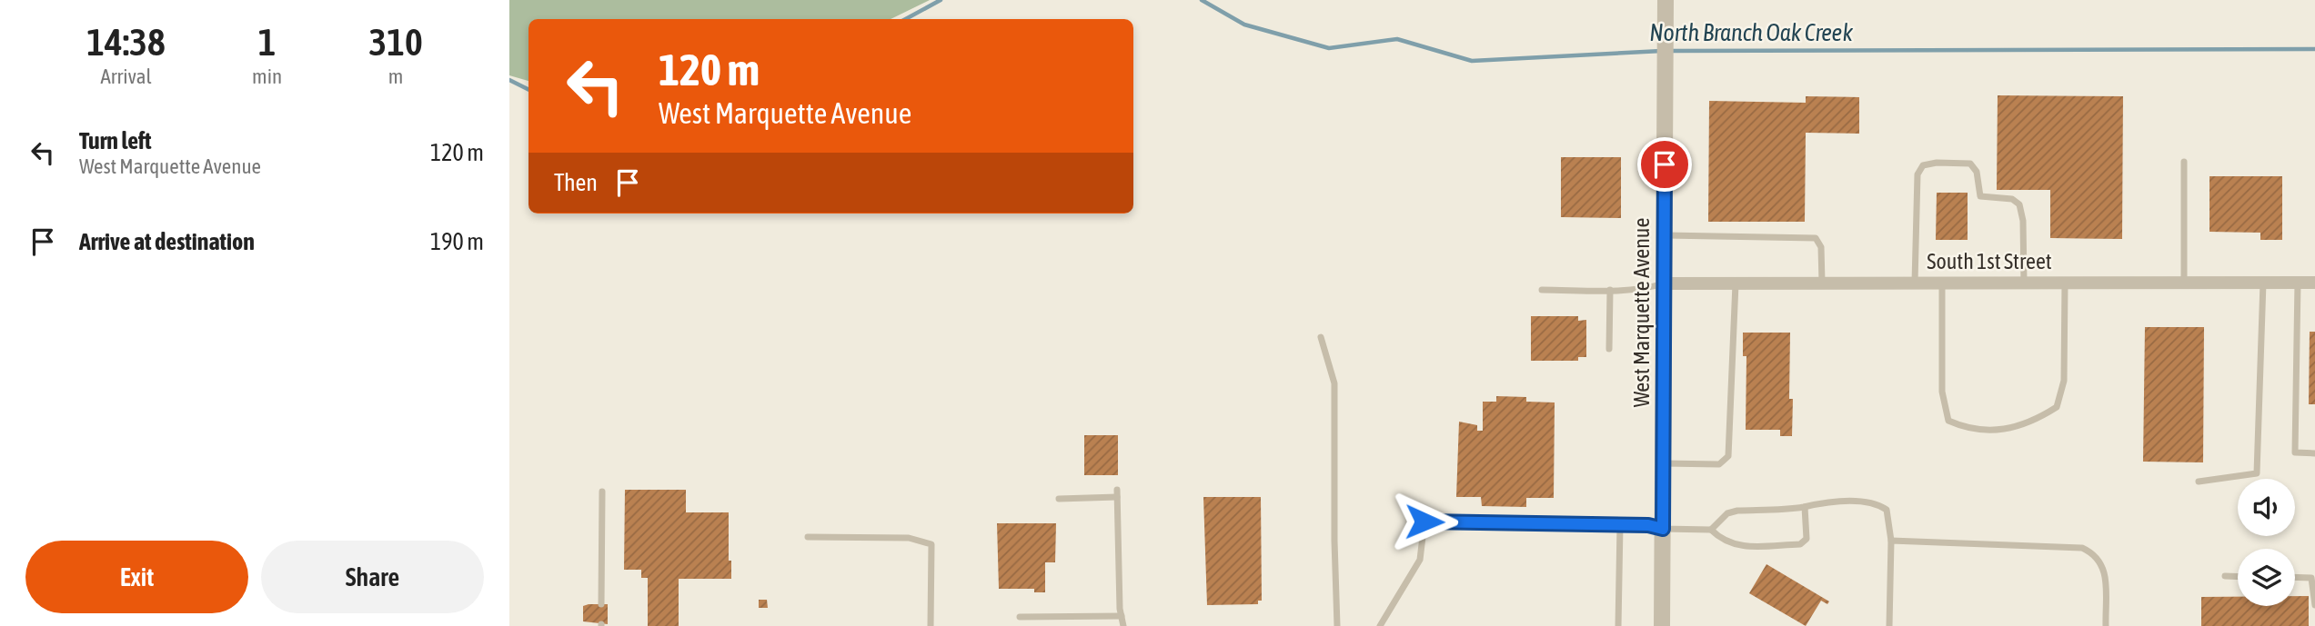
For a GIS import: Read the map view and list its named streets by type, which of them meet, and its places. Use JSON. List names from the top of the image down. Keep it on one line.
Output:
{"streets":{"street":["South 1st Street","West Marquette Avenue"]},"crossings":[["South 1st Street","West Marquette Avenue"]],"water":["North Branch Oak Creek"],"page":{"eta":["14:38","Arrival","1","min","310","m"],"turn":["120 m","West Marquette Avenue"],"list":[{"name":"Turn left","note":"West Marquette Avenue","value":"120 m"},{"name":"Arrive at destination","value":"190 m"}],"then":"Then","buttons":["Exit","Share"]}}
